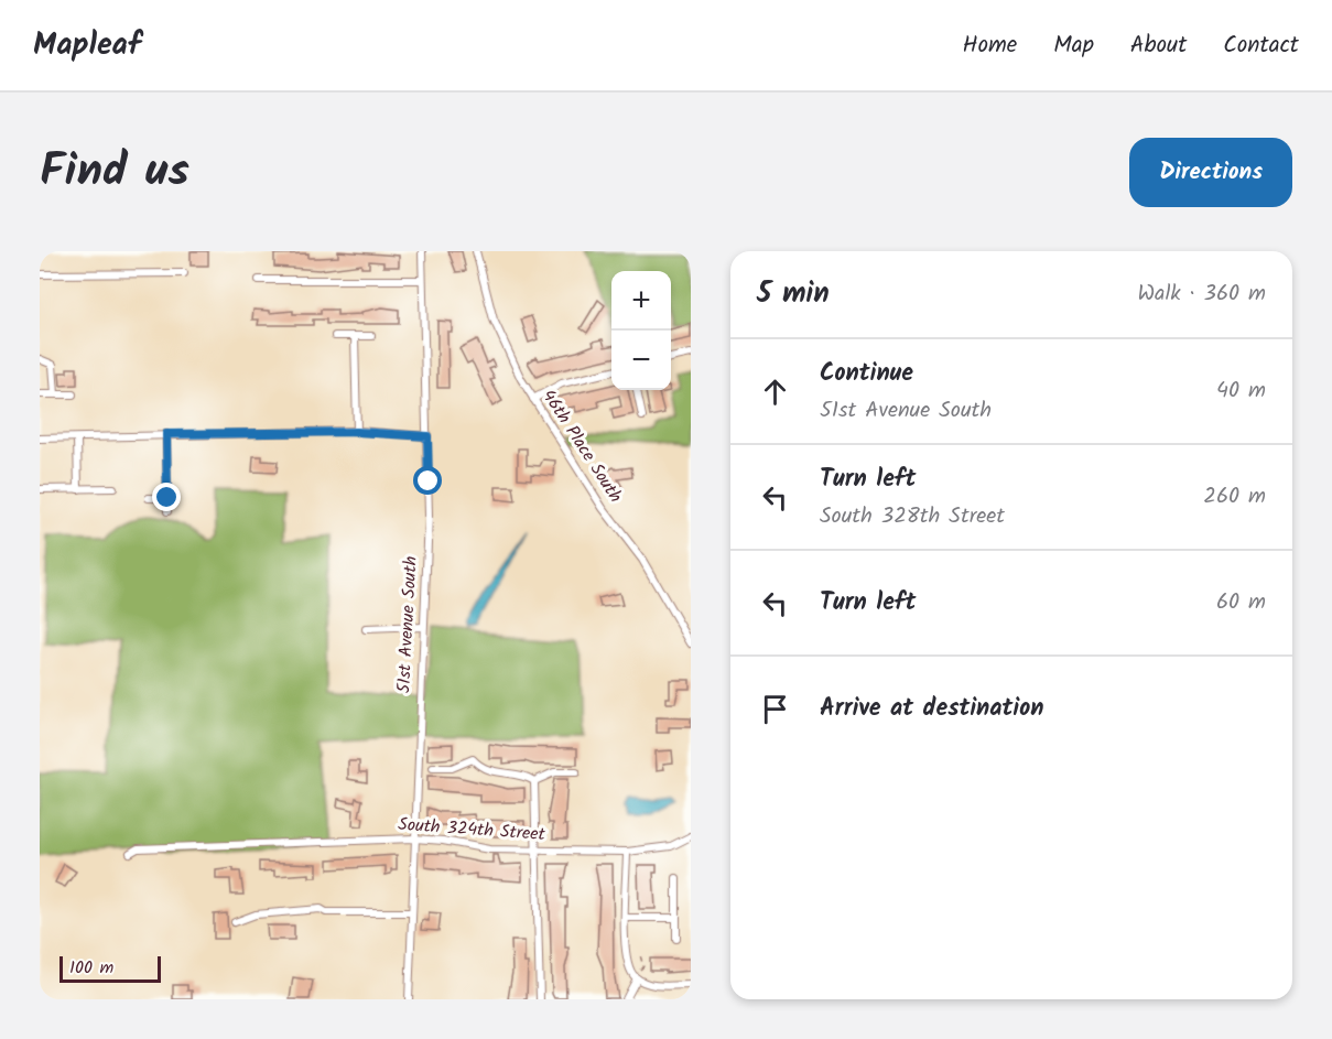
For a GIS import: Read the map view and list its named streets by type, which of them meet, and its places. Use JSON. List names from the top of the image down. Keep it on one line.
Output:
{"streets":{"street":["46th Place South","51st Avenue South","South 324th Street"]},"crossings":[["51st Avenue South","South 324th Street"]],"scale_bar":"100 m","page":{"header":"Mapleaf","nav":["Home","Map","About","Contact"],"title":"Find us","buttons":"Directions","heading":["5 min","Walk · 360 m"],"map_buttons":["+","−"],"list":[["Continue","51st Avenue South","40 m"],["Turn left","South 328th Street","260 m"],["Turn left","60 m"],"Arrive at destination"],"scale":"100 m"}}
